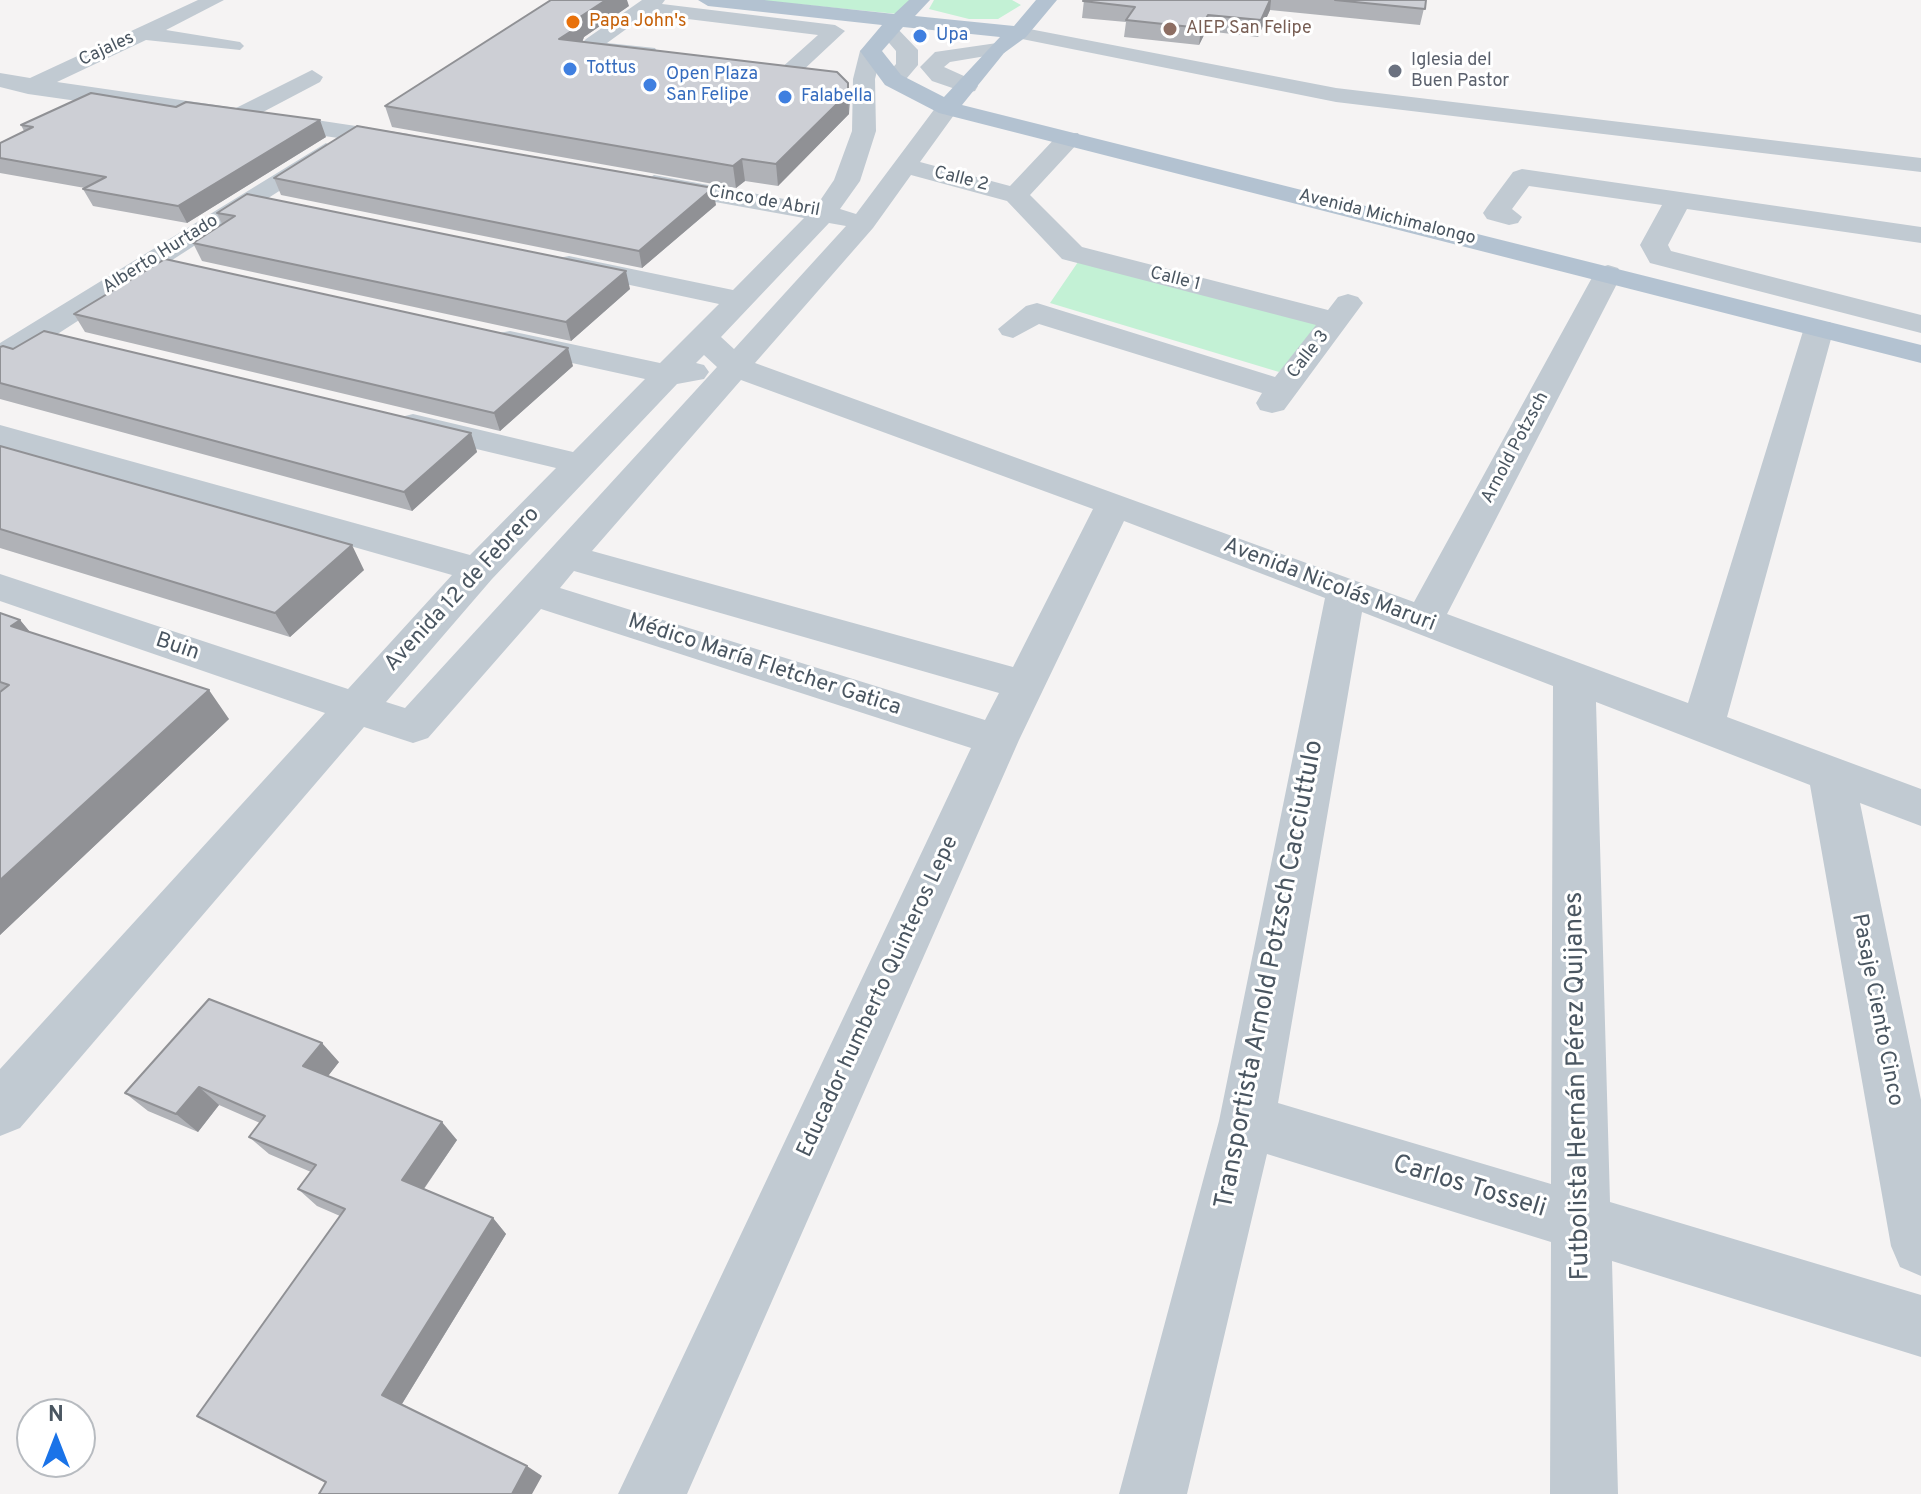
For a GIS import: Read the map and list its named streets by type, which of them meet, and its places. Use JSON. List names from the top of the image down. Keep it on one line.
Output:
{"streets":{"main road":["Avenida Michimalongo"],"street":["Cajales","Calle 2","Cinco de Abril","Alberto Hurtado","Calle 1","Calle 3","Arnold Potzsch","Avenida Nicolás Maruri","Avenida 12 de Febrero","Buin","Médico María Fletcher Gatica","Transportista Arnold Potzsch Cacciuttulo","Educador humberto Quinteros Lepe","Pasaje Ciento Cinco","Futbolista Hernán Pérez Quijanes","Carlos Tosseli"]},"crossings":[["Cinco de Abril","Avenida 12 de Febrero"],["Avenida Michimalongo","Arnold Potzsch"],["Avenida Michimalongo","Avenida 12 de Febrero"],["Calle 1","Calle 3"],["Arnold Potzsch","Avenida Nicolás Maruri"],["Avenida Nicolás Maruri","Avenida 12 de Febrero"],["Avenida Nicolás Maruri","Transportista Arnold Potzsch Cacciuttulo"],["Avenida Nicolás Maruri","Educador humberto Quinteros Lepe"],["Avenida Nicolás Maruri","Pasaje Ciento Cinco"],["Avenida Nicolás Maruri","Futbolista Hernán Pérez Quijanes"],["Avenida 12 de Febrero","Buin"],["Buin","Médico María Fletcher Gatica"],["Médico María Fletcher Gatica","Educador humberto Quinteros Lepe"],["Transportista Arnold Potzsch Cacciuttulo","Carlos Tosseli"],["Futbolista Hernán Pérez Quijanes","Carlos Tosseli"]],"places":["Papa John's","AIEP San Felipe","Upa","Tottus","Iglesia del Buen Pastor","Open Plaza San Felipe","Falabella"],"north":"top"}
